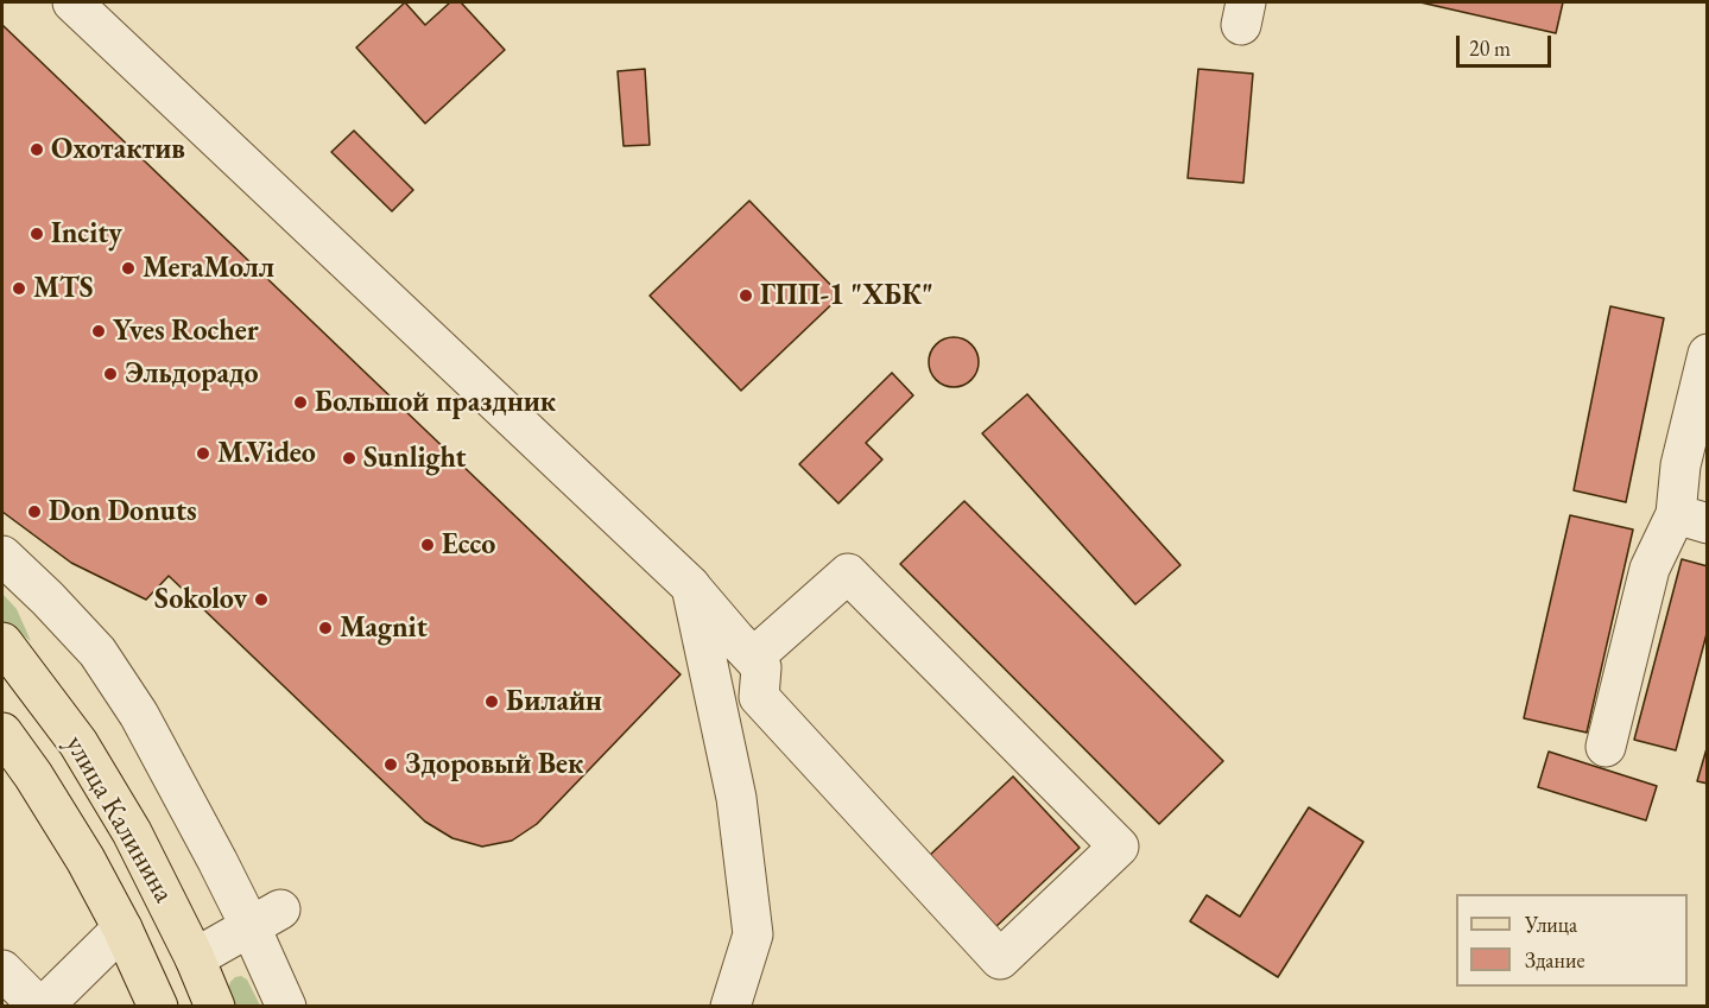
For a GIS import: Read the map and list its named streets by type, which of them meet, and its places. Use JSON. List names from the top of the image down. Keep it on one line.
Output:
{"streets":{"main road":["улица Калинина"]},"places":["Охотактив","Incity","МегаМолл","MTS","ГПП-1 \"ХБК\"","Yves Rocher","Эльдорадо","Большой праздник","M.Video","Sunlight","Don Donuts","Ecco","Sokolov","Magnit","Билайн","Здоровый Век"],"legend":["Улица","Здание"],"scale_bar":"20 m"}
